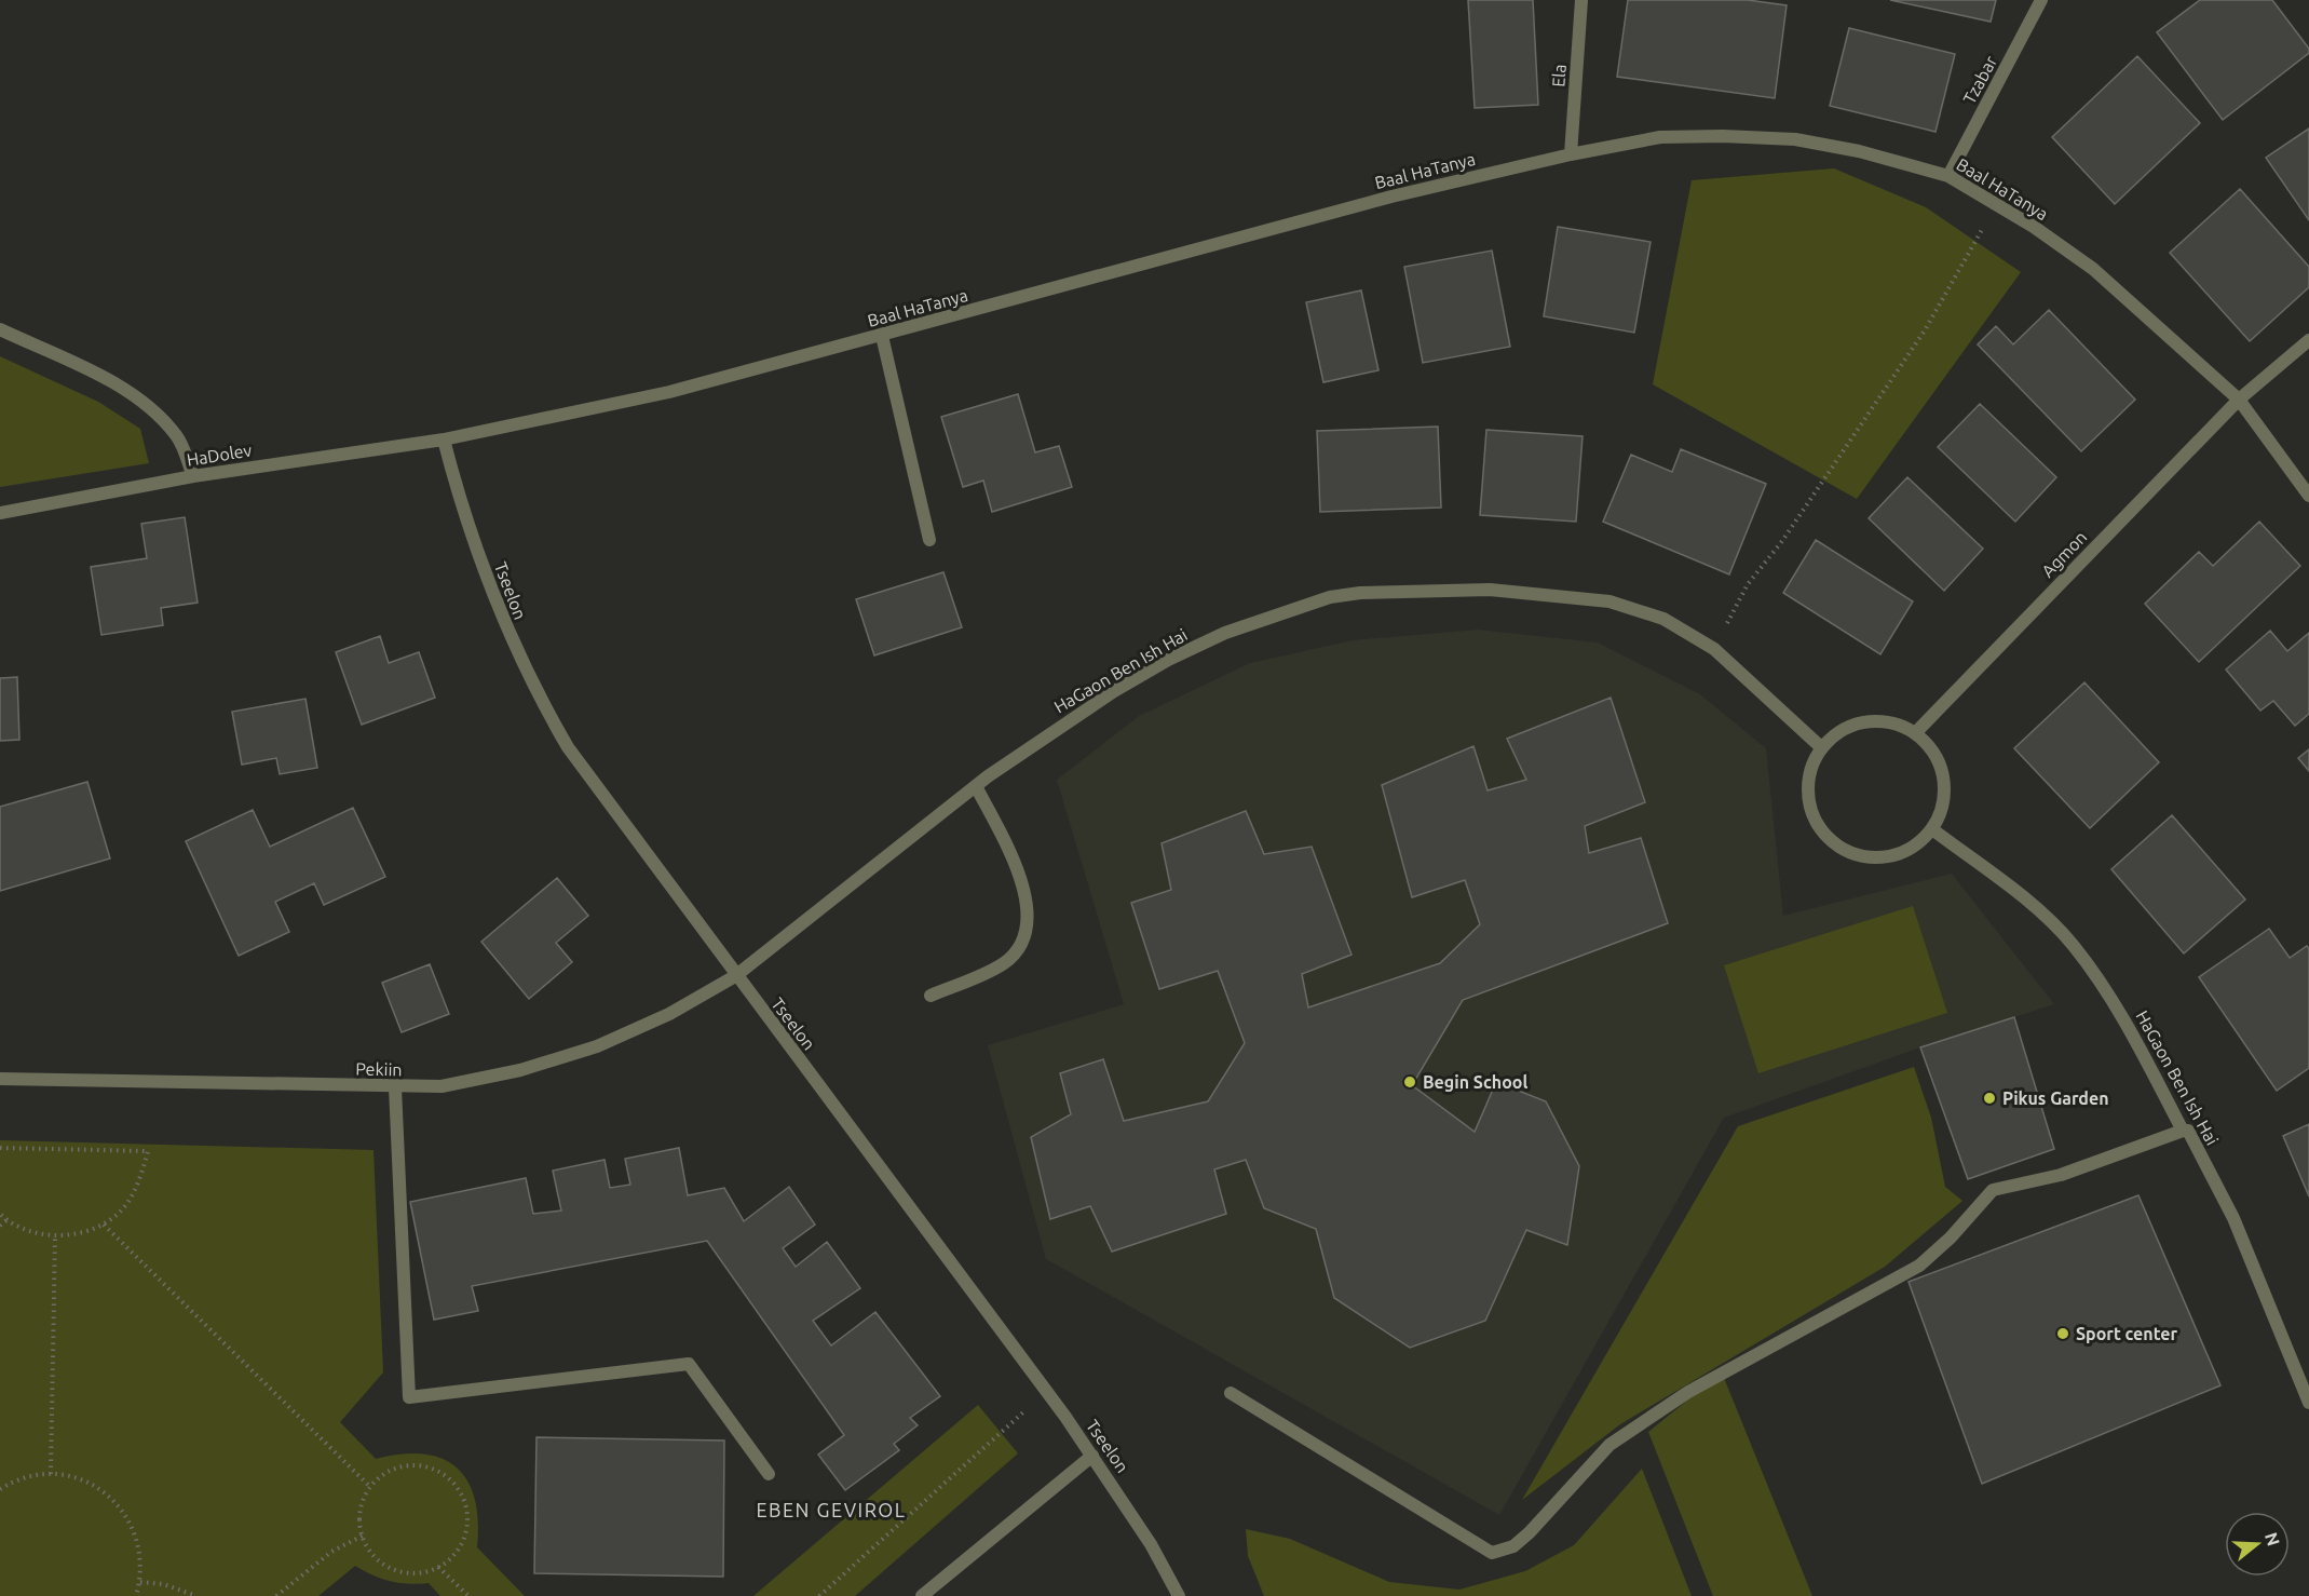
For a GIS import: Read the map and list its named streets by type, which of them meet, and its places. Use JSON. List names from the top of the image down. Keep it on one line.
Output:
{"streets":{"street":["Ela","Tzabar","Baal HaTanya","HaDolev","Agmon","Tseelon","HaGaon Ben Ish Hai","Pekiin"]},"crossings":[["Ela","Baal HaTanya"],["Tzabar","Baal HaTanya"],["Baal HaTanya","HaDolev"],["Baal HaTanya","Agmon"],["Baal HaTanya","Tseelon"],["HaDolev","Tseelon"],["Agmon","HaGaon Ben Ish Hai"],["Tseelon","HaGaon Ben Ish Hai"],["Tseelon","Pekiin"],["HaGaon Ben Ish Hai","Pekiin"]],"districts":["EBEN GEVIROL"],"places":["Begin School","Pikus Garden","Sport center"],"north":"right"}
